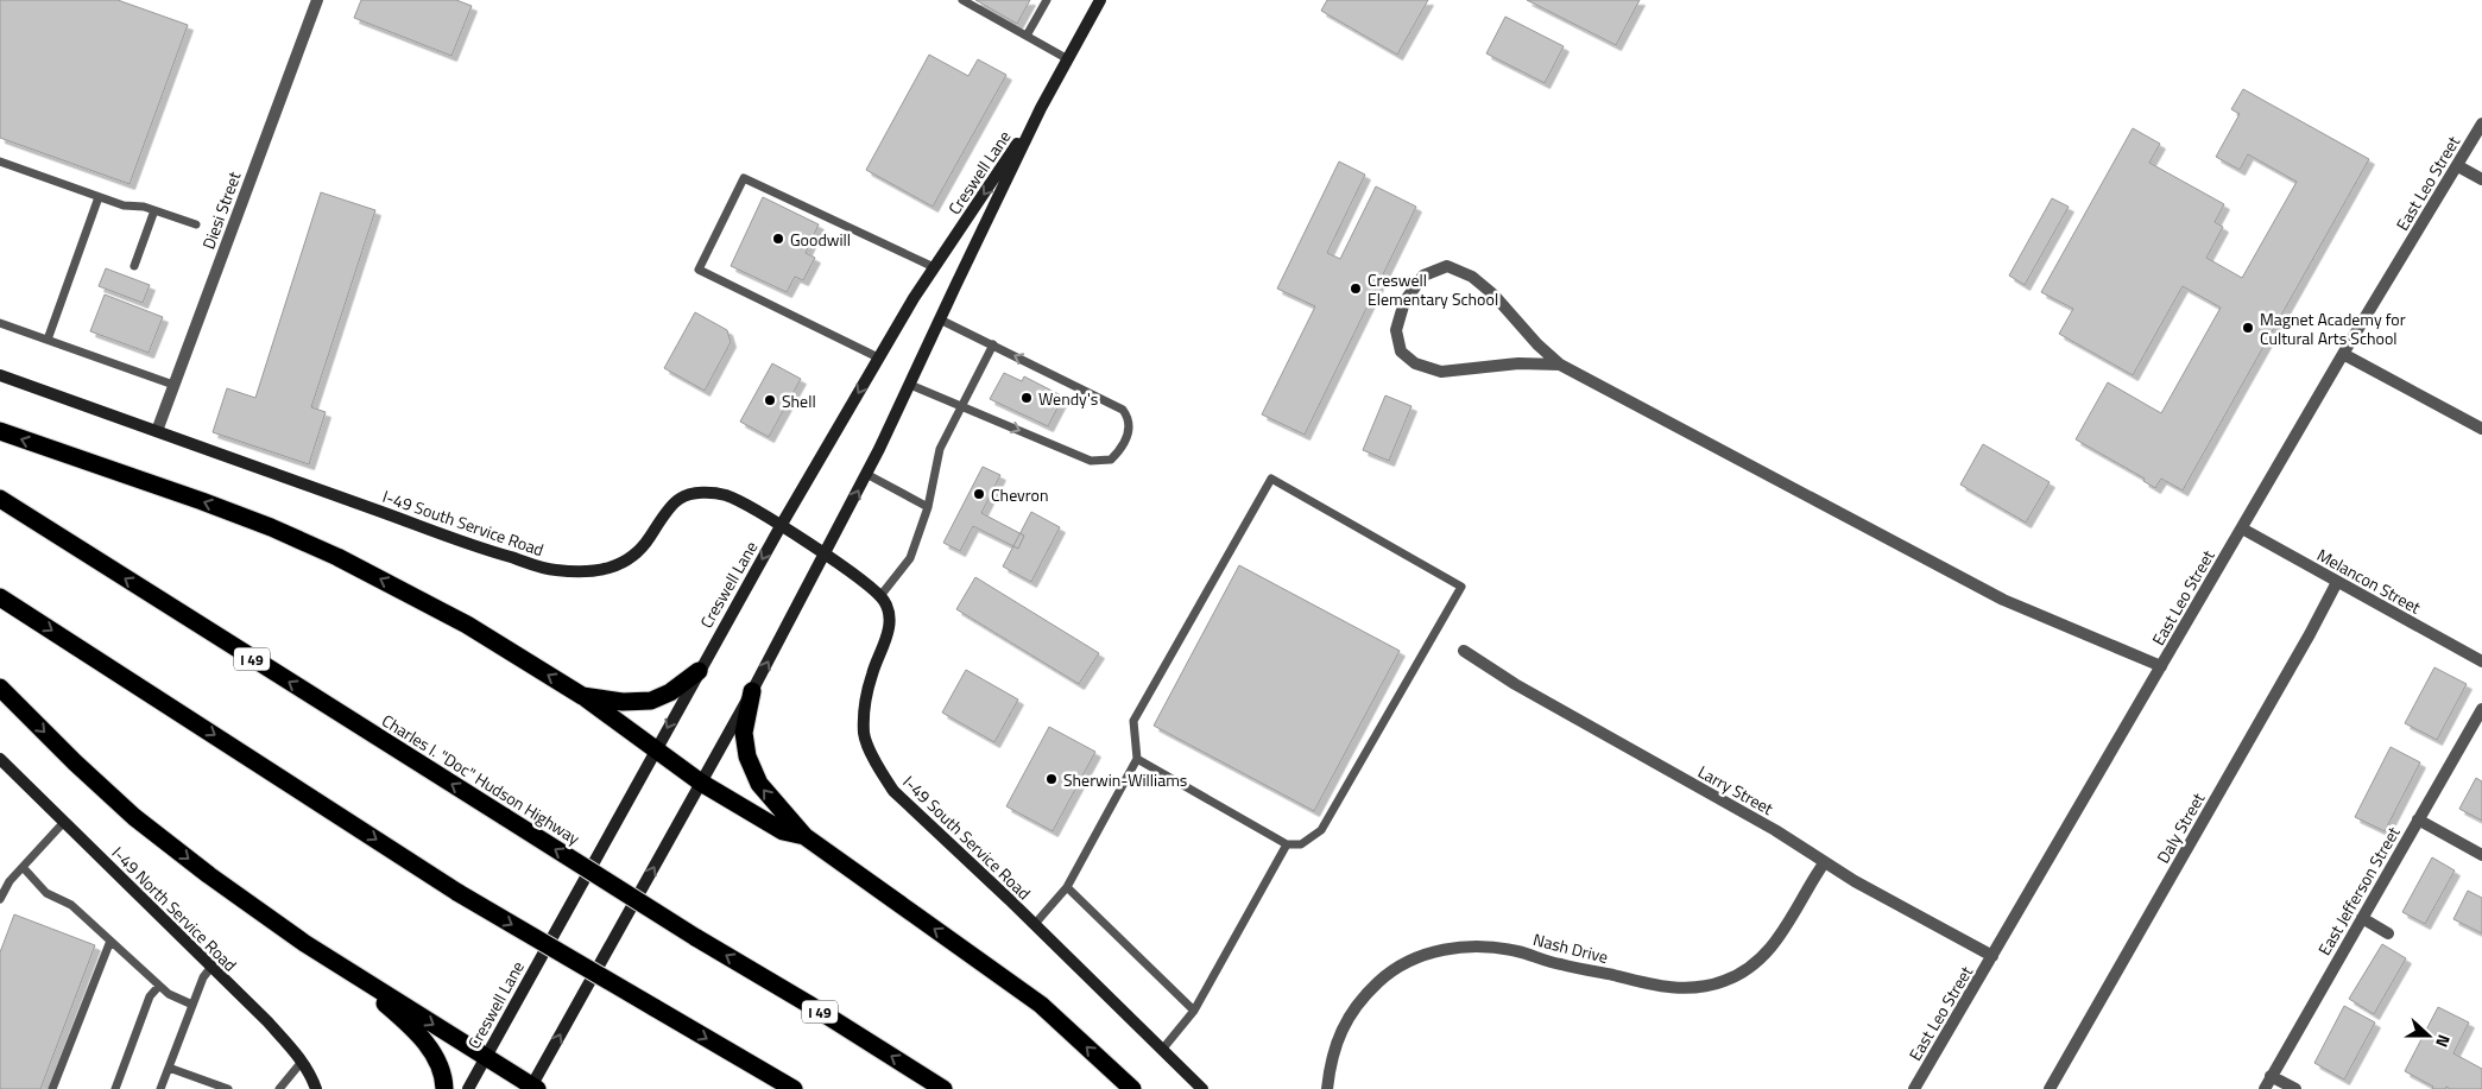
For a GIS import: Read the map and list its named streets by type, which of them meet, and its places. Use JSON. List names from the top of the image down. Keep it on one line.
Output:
{"streets":{"highway":["I 49","Charles I. \"Doc\" Hudson Highway"],"main road":["Creswell Lane","I-49 South Service Road","I-49 North Service Road"],"street":["East Leo Street","Diesi Street","Melancon Street","Larry Street","Daly Street","East Jefferson Street","Nash Drive"]},"crossings":[["Creswell Lane","I-49 South Service Road"],["East Leo Street","Melancon Street"],["East Leo Street","Larry Street"],["Diesi Street","I-49 South Service Road"],["Melancon Street","Daly Street"],["Larry Street","Nash Drive"]],"places":["Goodwill","Creswell Elementary School","Magnet Academy for Cultural Arts School","Wendy's","Shell","Chevron","Sherwin-Williams"],"north":"right"}
